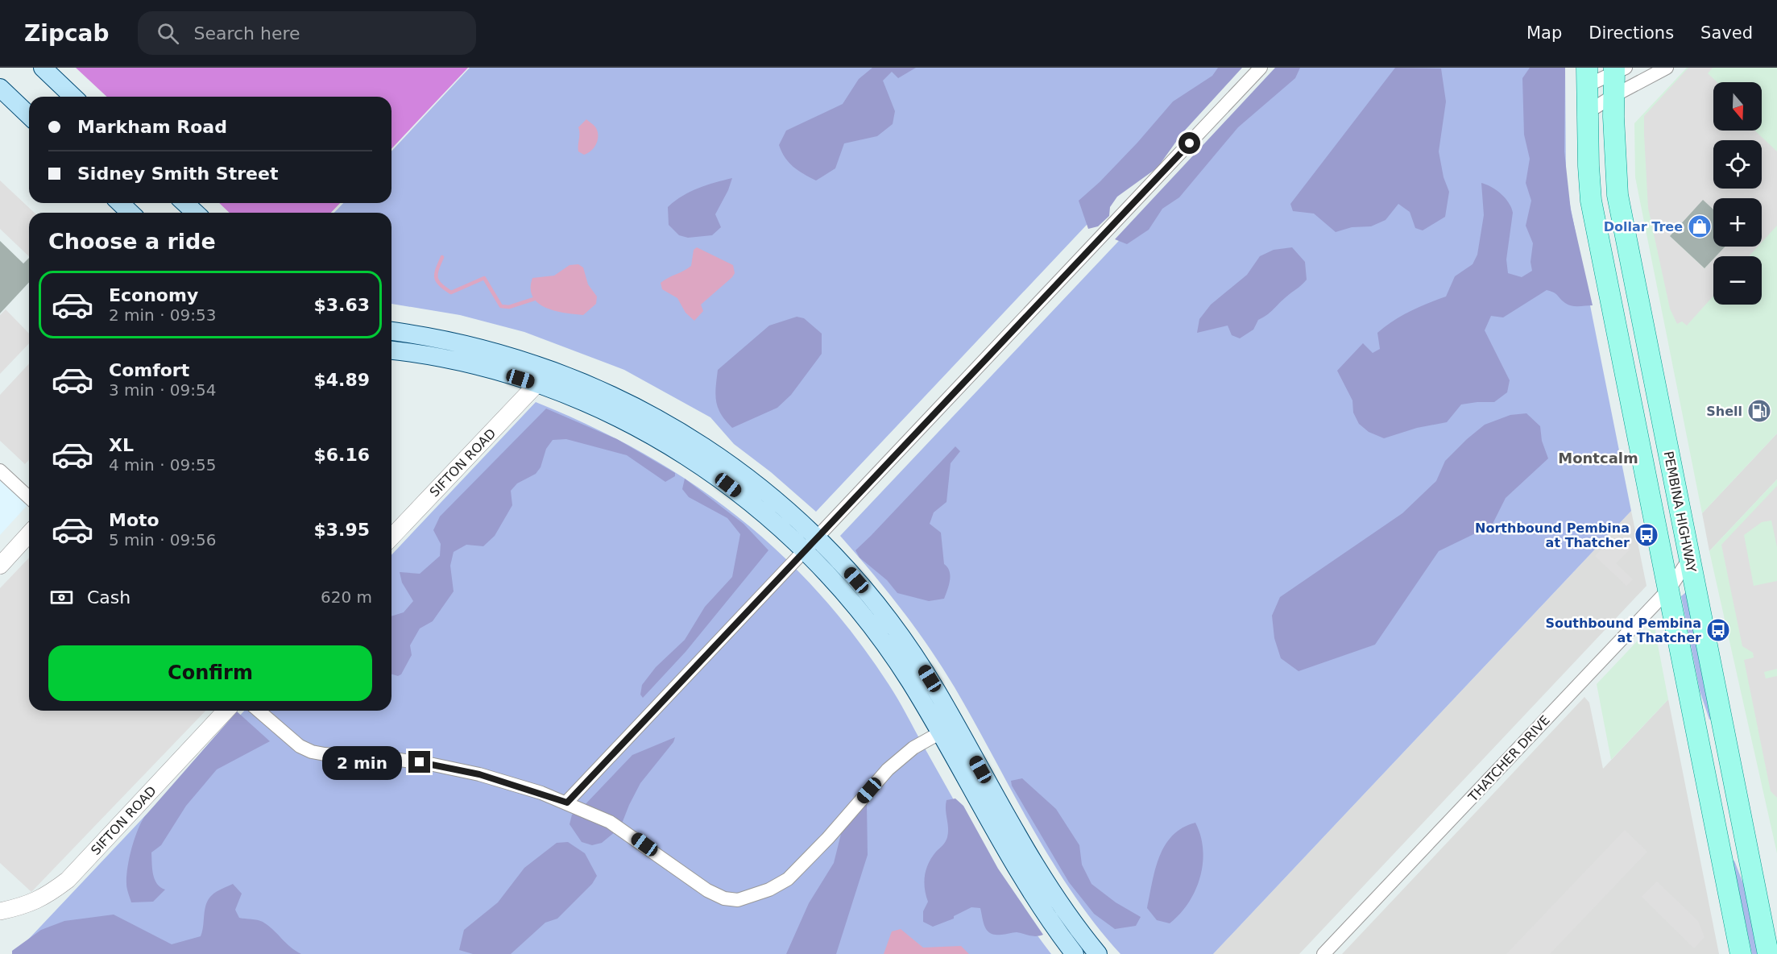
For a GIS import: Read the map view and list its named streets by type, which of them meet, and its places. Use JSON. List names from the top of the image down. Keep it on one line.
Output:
{"streets":{"main road":["PEMBINA HIGHWAY"],"street":["SIFTON ROAD","THATCHER DRIVE"]},"crossings":[["PEMBINA HIGHWAY","THATCHER DRIVE"]],"districts":["Montcalm"],"places":{"shop":["Dollar Tree"],"fuel station":["Shell"],"bus stop":["Northbound Pembina at Thatcher","Southbound Pembina at Thatcher"]},"north":"bottom","page":{"header":"Zipcab","search":"Search here","nav":["Map","Directions","Saved"],"map_buttons":["+","−"],"banner":["Markham Road","Sidney Smith Street"],"heading":"Choose a ride","list":[{"name":"Economy","note":"2 min · 09:53","value":"$3.63"},{"name":"Comfort","note":"3 min · 09:54","value":"$4.89"},{"name":"XL","note":"4 min · 09:55","value":"$6.16"},{"name":"Moto","note":"5 min · 09:56","value":"$3.95"}],"pay":["Cash","620 m"],"buttons":"Confirm","bubble":"2 min"}}
